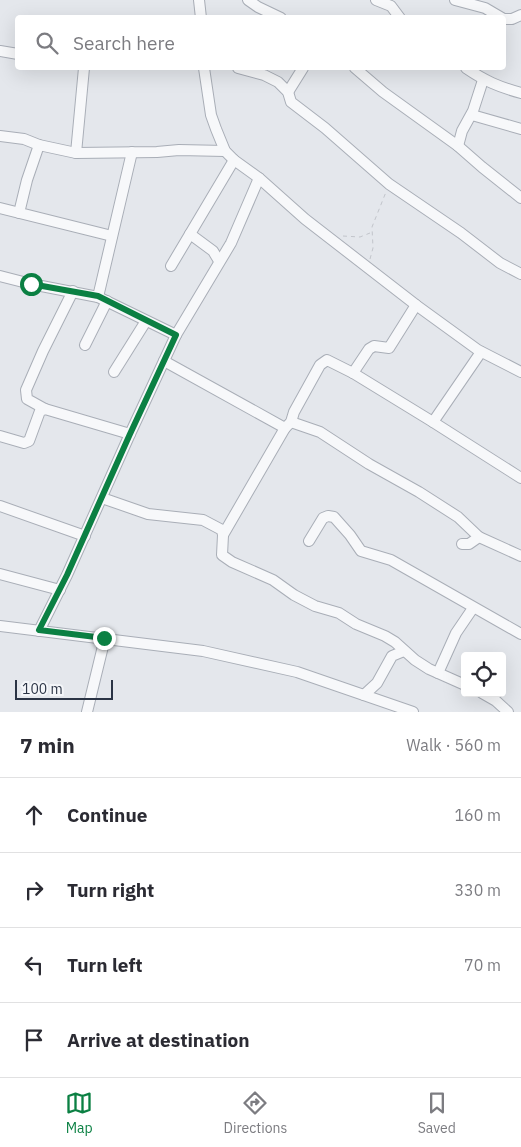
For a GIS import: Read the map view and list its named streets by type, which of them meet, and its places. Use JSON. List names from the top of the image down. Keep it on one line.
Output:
{"scale_bar":"100 m","page":{"search":"Search here","scale":"100 m","heading":["7 min","Walk · 560 m"],"list":[["Continue","160 m"],["Turn right","330 m"],["Turn left","70 m"],"Arrive at destination"],"nav":["Map","Directions","Saved"]}}
